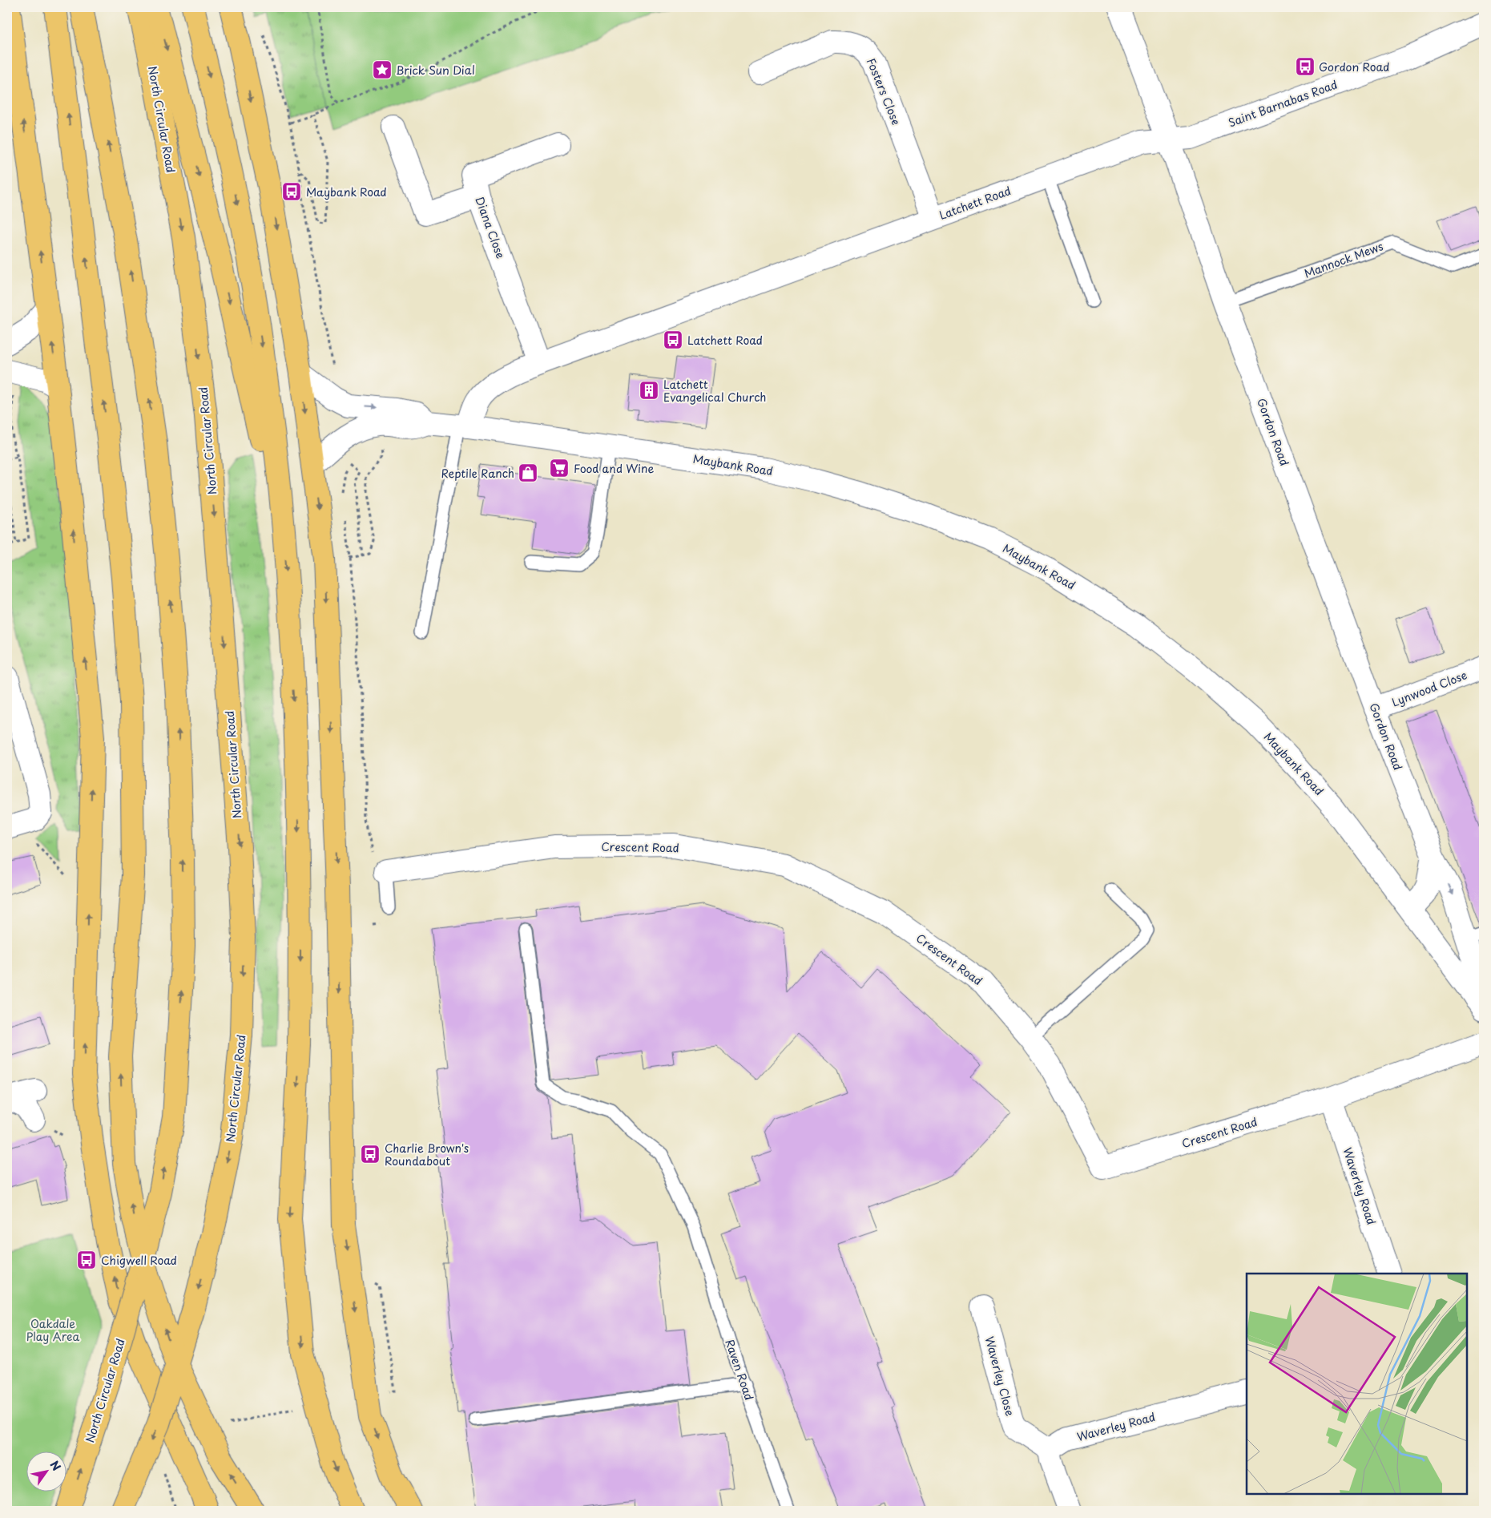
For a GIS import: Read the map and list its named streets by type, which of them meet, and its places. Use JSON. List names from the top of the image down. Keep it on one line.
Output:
{"streets":{"highway":["North Circular Road"],"street":["Fosters Close","Saint Barnabas Road","Latchett Road","Diana Close","Gordon Road","Maybank Road","Lynwood Close","Crescent Road","Waverley Road","Waverley Close"],"lane":["Mannock Mews","Raven Road"]},"crossings":[["Fosters Close","Latchett Road"],["Saint Barnabas Road","Latchett Road"],["Saint Barnabas Road","Gordon Road"],["Latchett Road","Diana Close"],["Latchett Road","Gordon Road"],["Latchett Road","Maybank Road"],["Mannock Mews","Gordon Road"],["Gordon Road","Maybank Road"],["Gordon Road","Lynwood Close"],["Crescent Road","Waverley Road"],["Waverley Road","Waverley Close"]],"parks":["Oakdale Play Area"],"places":{"bus stop":["Gordon Road","Maybank Road","Latchett Road","Charlie Brown's Roundabout","Chigwell Road"],"place":["Brick Sun Dial"],"building":["Latchett Evangelical Church"],"supermarket":["Food and Wine"],"shop":["Reptile Ranch"]},"north":"top right"}
